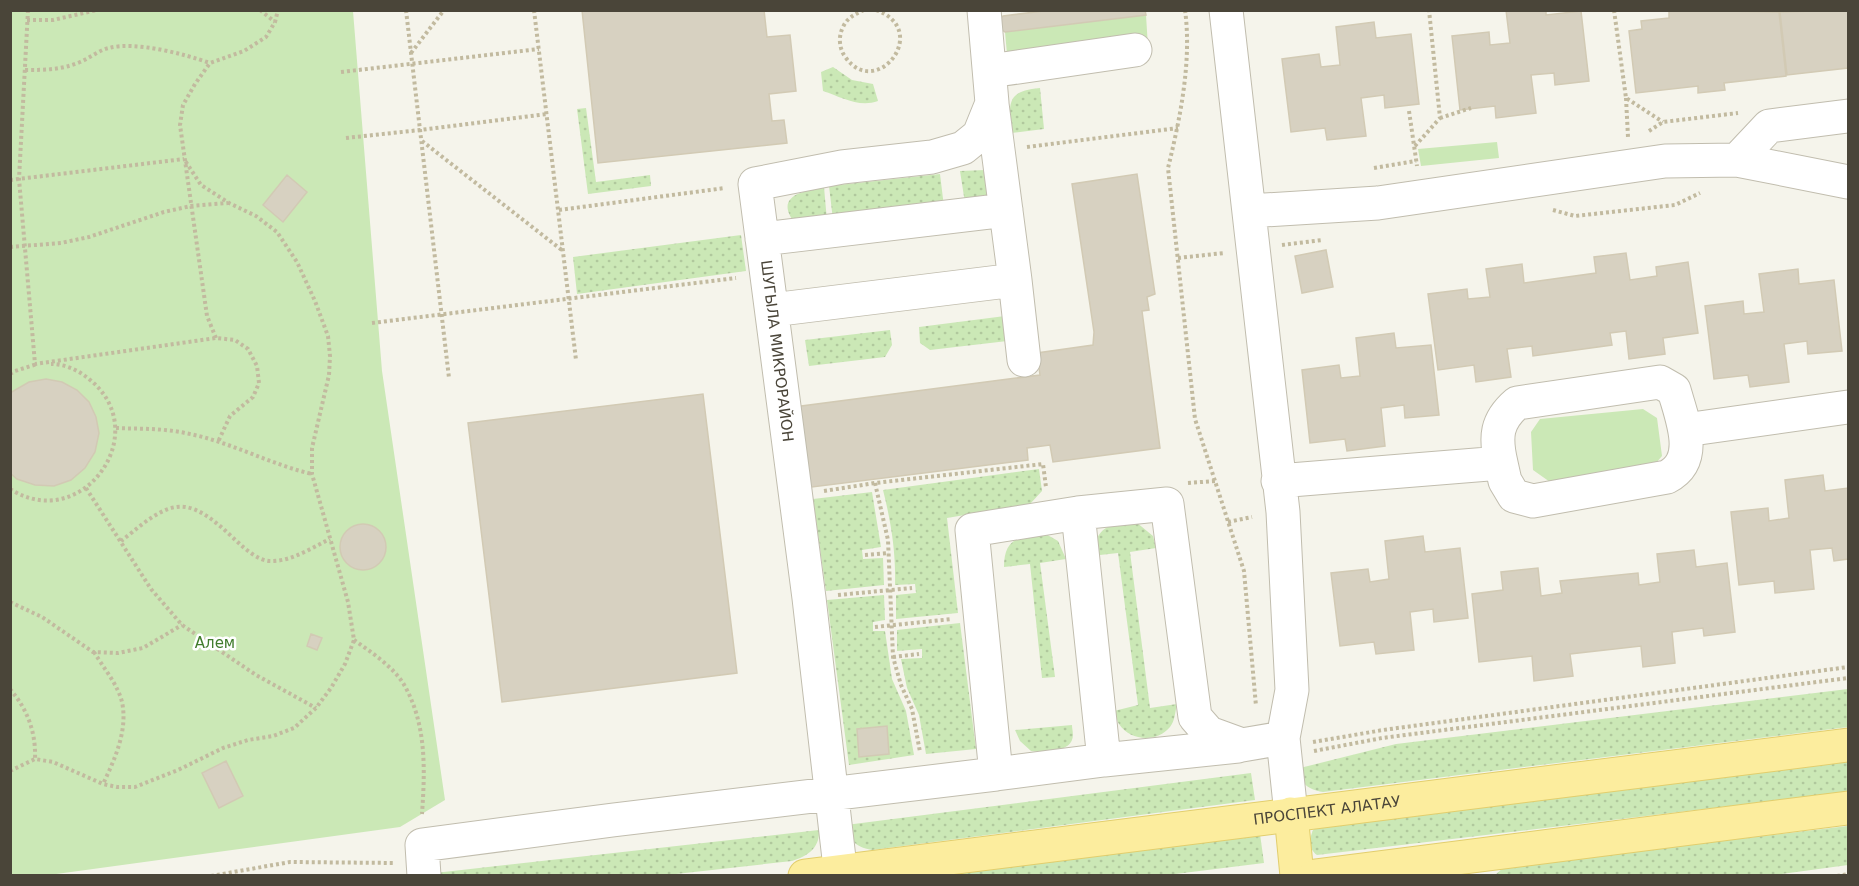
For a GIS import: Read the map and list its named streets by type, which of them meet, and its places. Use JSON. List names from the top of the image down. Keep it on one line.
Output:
{"streets":{"main road":["ПРОСПЕКТ АЛАТАУ"],"street":["ШУГЫЛА МИКРОРАЙОН"]},"crossings":[["ШУГЫЛА МИКРОРАЙОН","ПРОСПЕКТ АЛАТАУ"]],"parks":["Алем"]}
